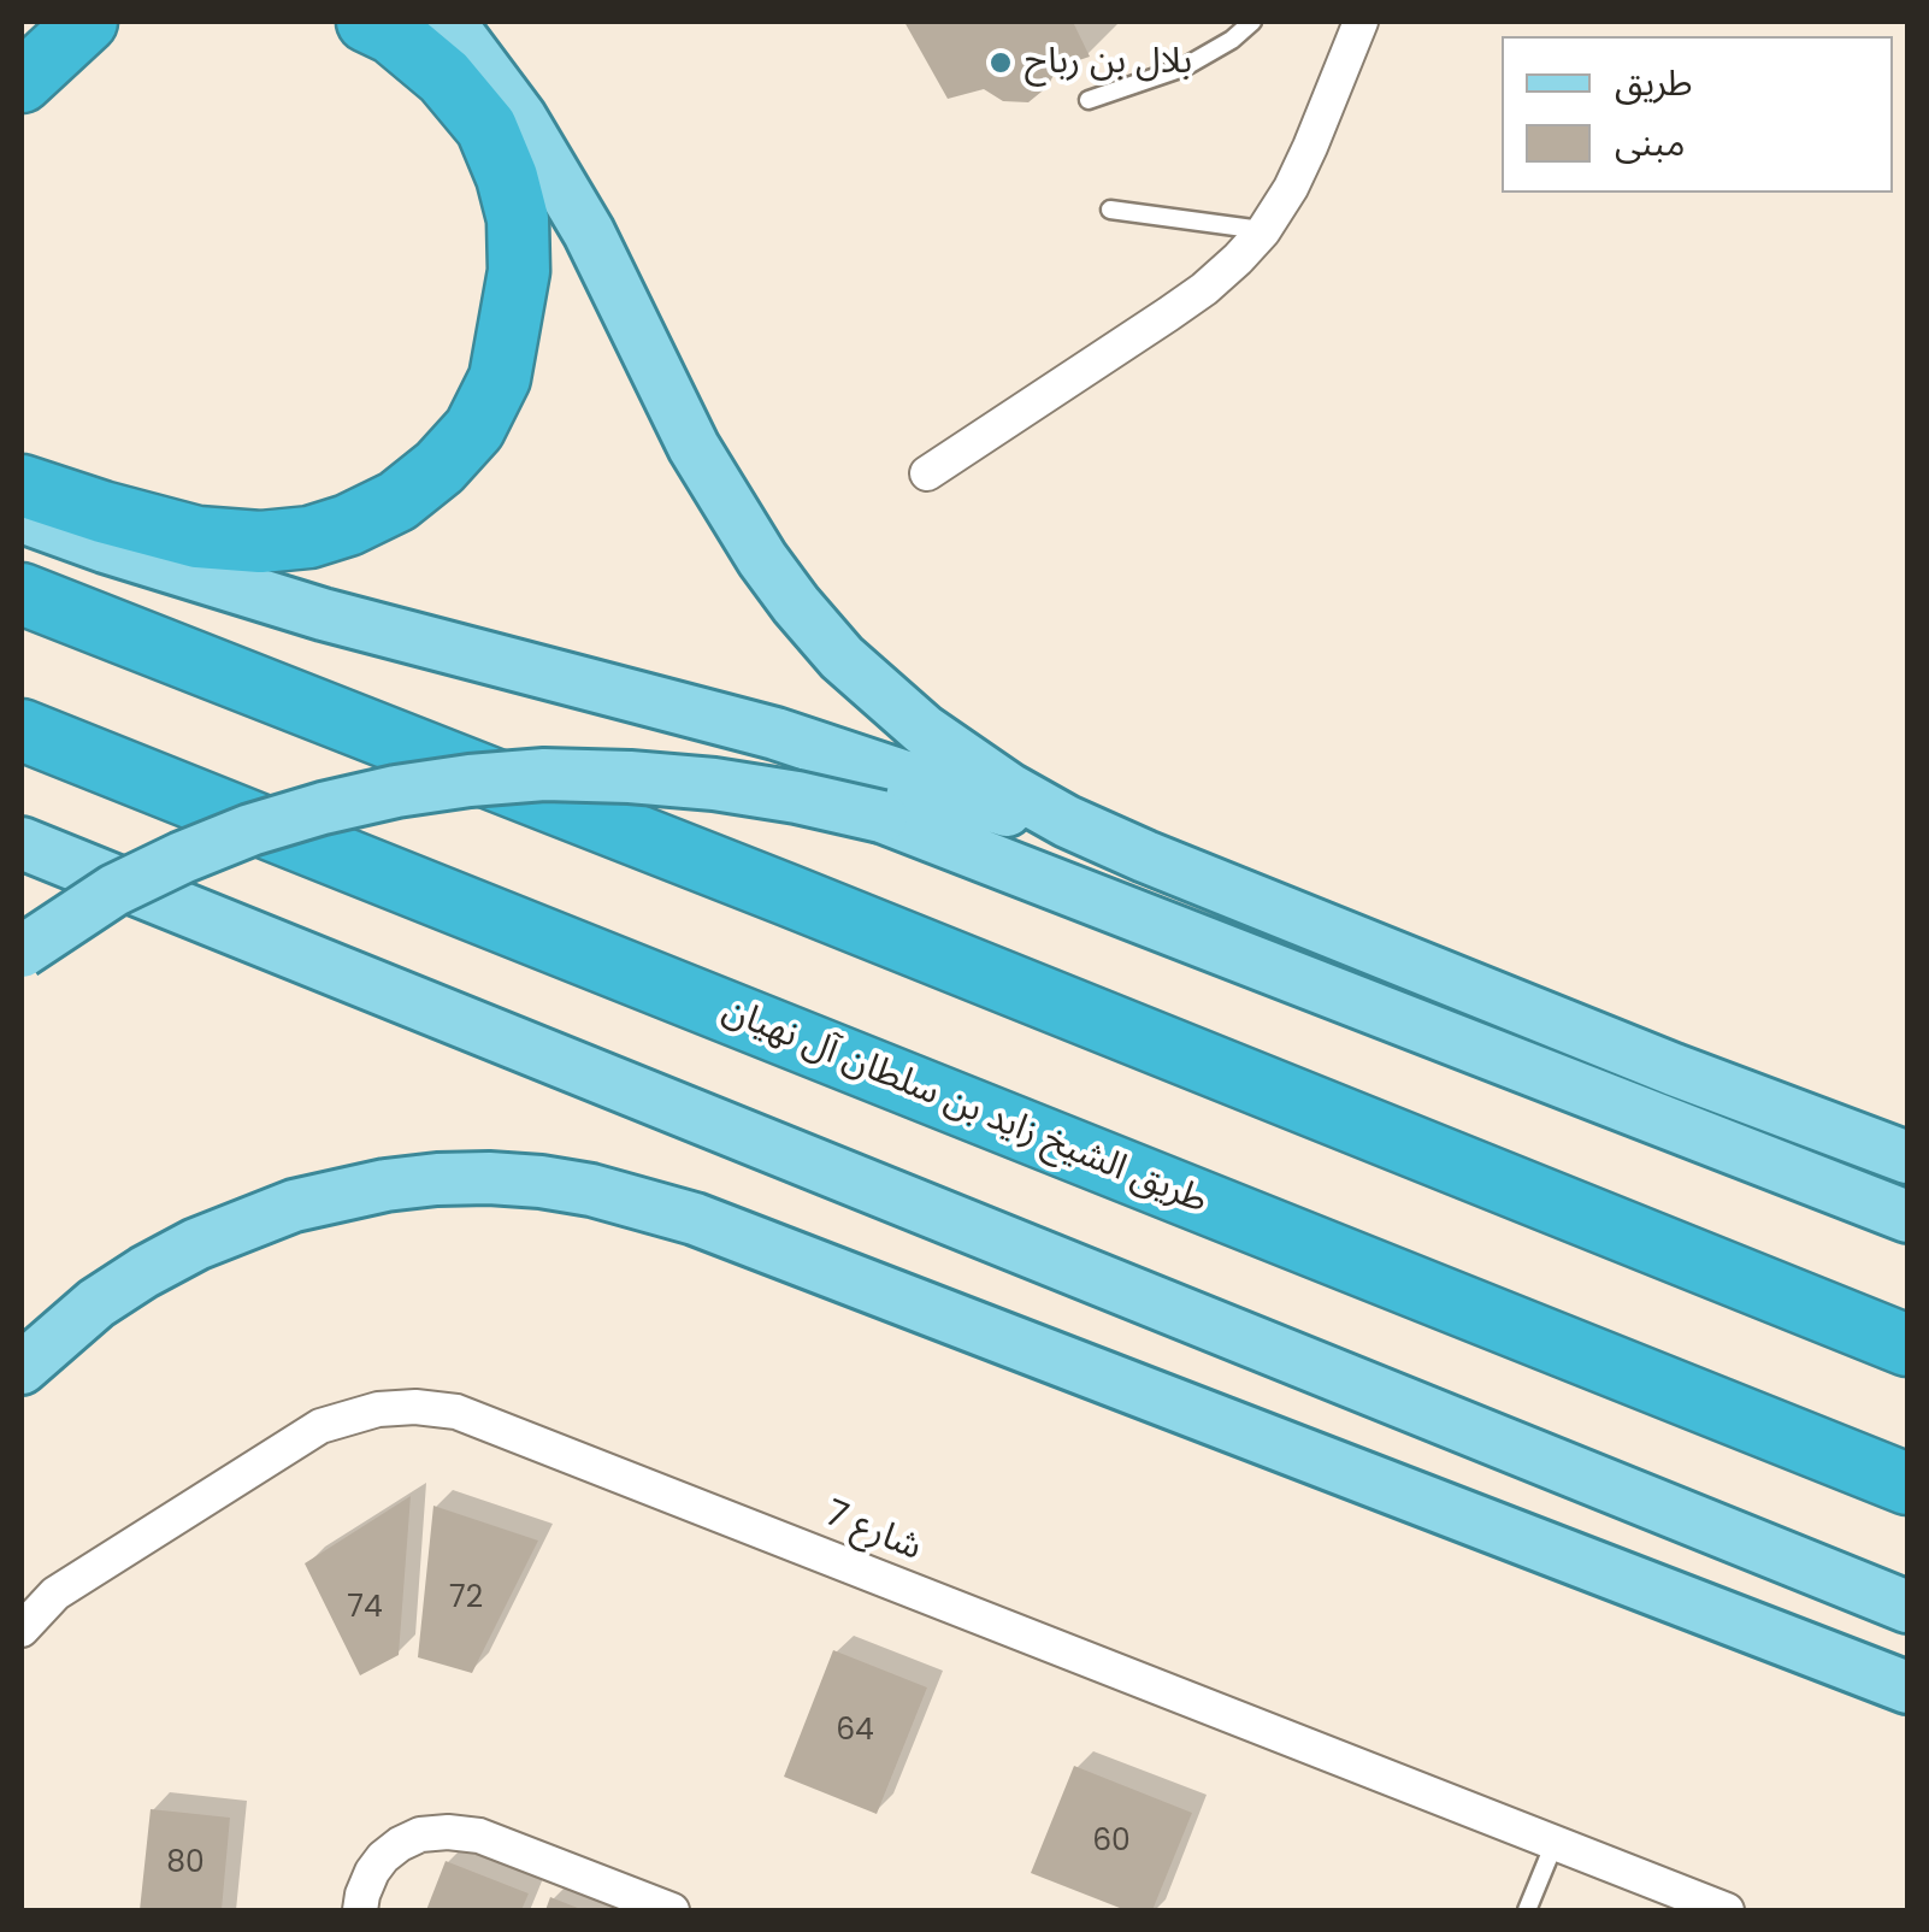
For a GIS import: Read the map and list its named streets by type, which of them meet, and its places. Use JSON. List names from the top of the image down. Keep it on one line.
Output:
{"streets":{"highway":["طريق الشيخ زايد بن سلطان آل نهيان"],"street":["شارع 7"]},"places":["بلال بن رباح"],"house_numbers":["72","74","64","60","80"],"legend":["طريق","مبنى"]}
